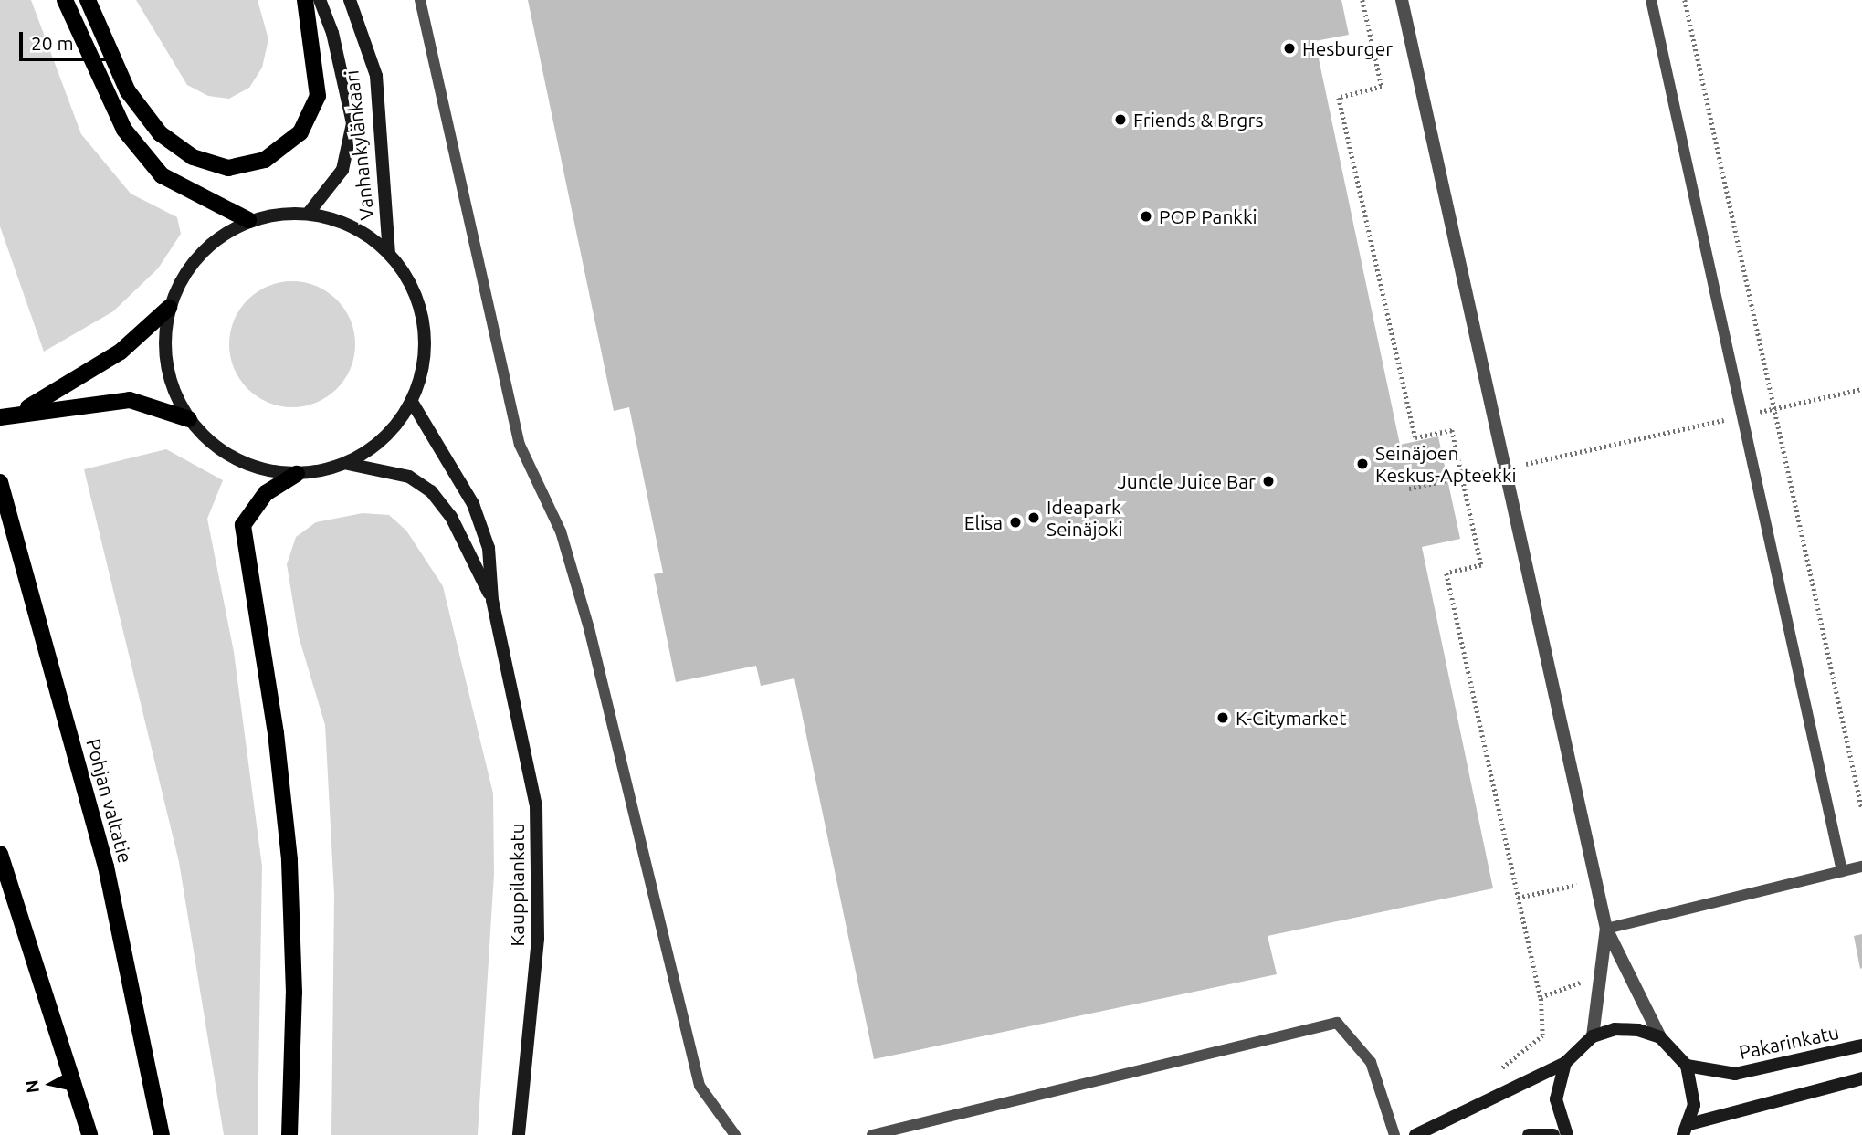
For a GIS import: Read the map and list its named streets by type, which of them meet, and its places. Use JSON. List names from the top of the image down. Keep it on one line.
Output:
{"streets":{"main road":["Pohjan valtatie"],"street":["Vanhankylänkaari","Kauppilankatu","Pakarinkatu"]},"places":["Hesburger","Friends & Brgrs","POP Pankki","Seinäjoen Keskus-Apteekki","Juncle Juice Bar","Ideapark Seinäjoki","Elisa","K-Citymarket"],"scale_bar":"20 m","north":"left"}
